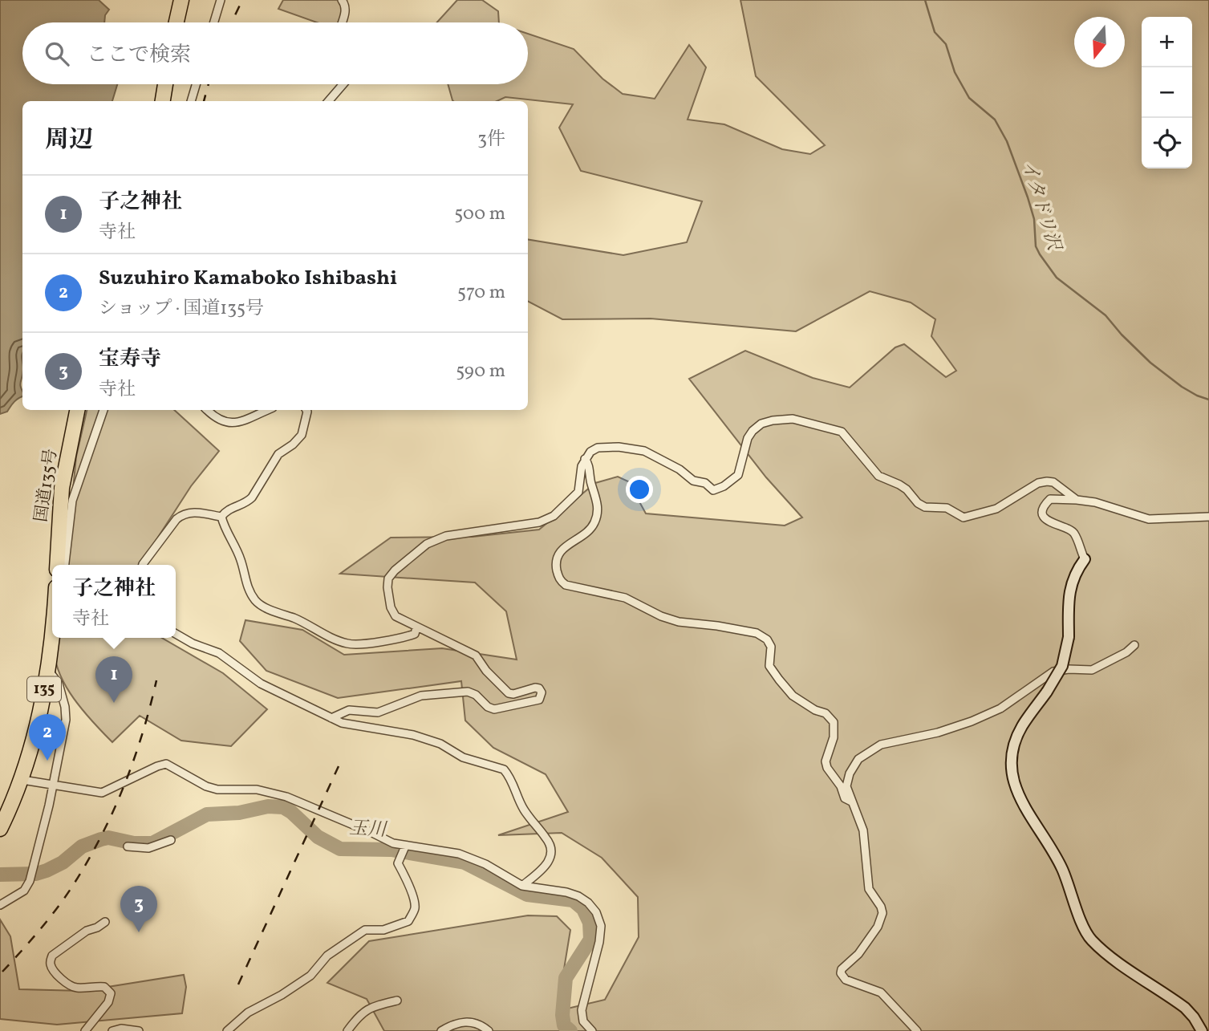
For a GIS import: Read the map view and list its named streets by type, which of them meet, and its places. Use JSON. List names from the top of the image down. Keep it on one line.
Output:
{"streets":{"highway":["国道135号","135"]},"water":["イタドリ沢","玉川"],"north":"bottom","page":{"map_buttons":["+","−"],"search":"ここで検索","heading":["周辺","3件"],"list":[{"mark":"1","name":"子之神社","note":"寺社","value":"500 m"},{"mark":"2","name":"Suzuhiro Kamaboko Ishibashi","note":"ショップ · 国道135号","value":"570 m"},{"mark":"3","name":"宝寿寺","note":"寺社","value":"590 m"}],"popup":["子之神社","寺社"],"pins":["1","2","3"]}}
